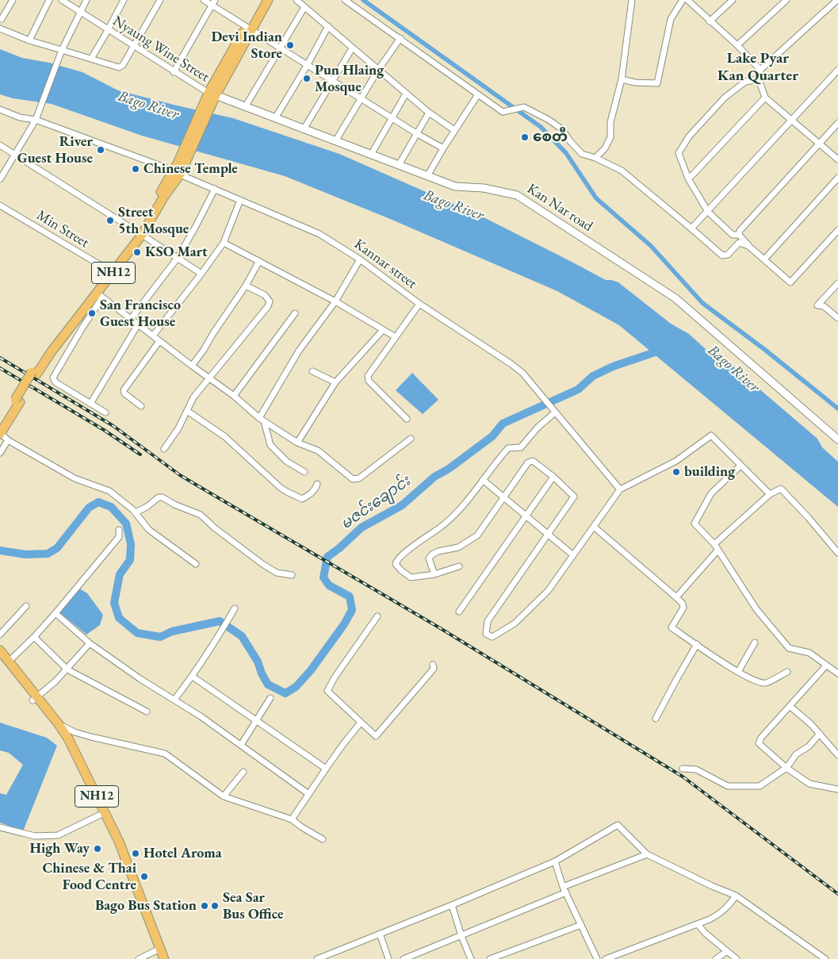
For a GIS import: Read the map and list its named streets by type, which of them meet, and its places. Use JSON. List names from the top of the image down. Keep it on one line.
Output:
{"streets":{"highway":["NH12"],"street":["Nyaung Wine Street","Kan Nar road","Min Street","Kannar street"]},"crossings":[["Nyaung Wine Street","Kan Nar road"],["Nyaung Wine Street","NH12"],["Kan Nar road","NH12"],["Min Street","NH12"],["Kannar street","NH12"]],"districts":["Lake Pyar Kan Quarter"],"water":["Bago River","မဇင်းချောင်း"],"places":["Devi Indian Store","Pun Hlaing Mosque","စေတီ","River Guest House","Chinese Temple","Street 5th Mosque","KSO Mart","San Francisco Guest House","building","High Way","Hotel Aroma","Chinese & Thai Food Centre","Bago Bus Station","Sea Sar Bus Office"]}
